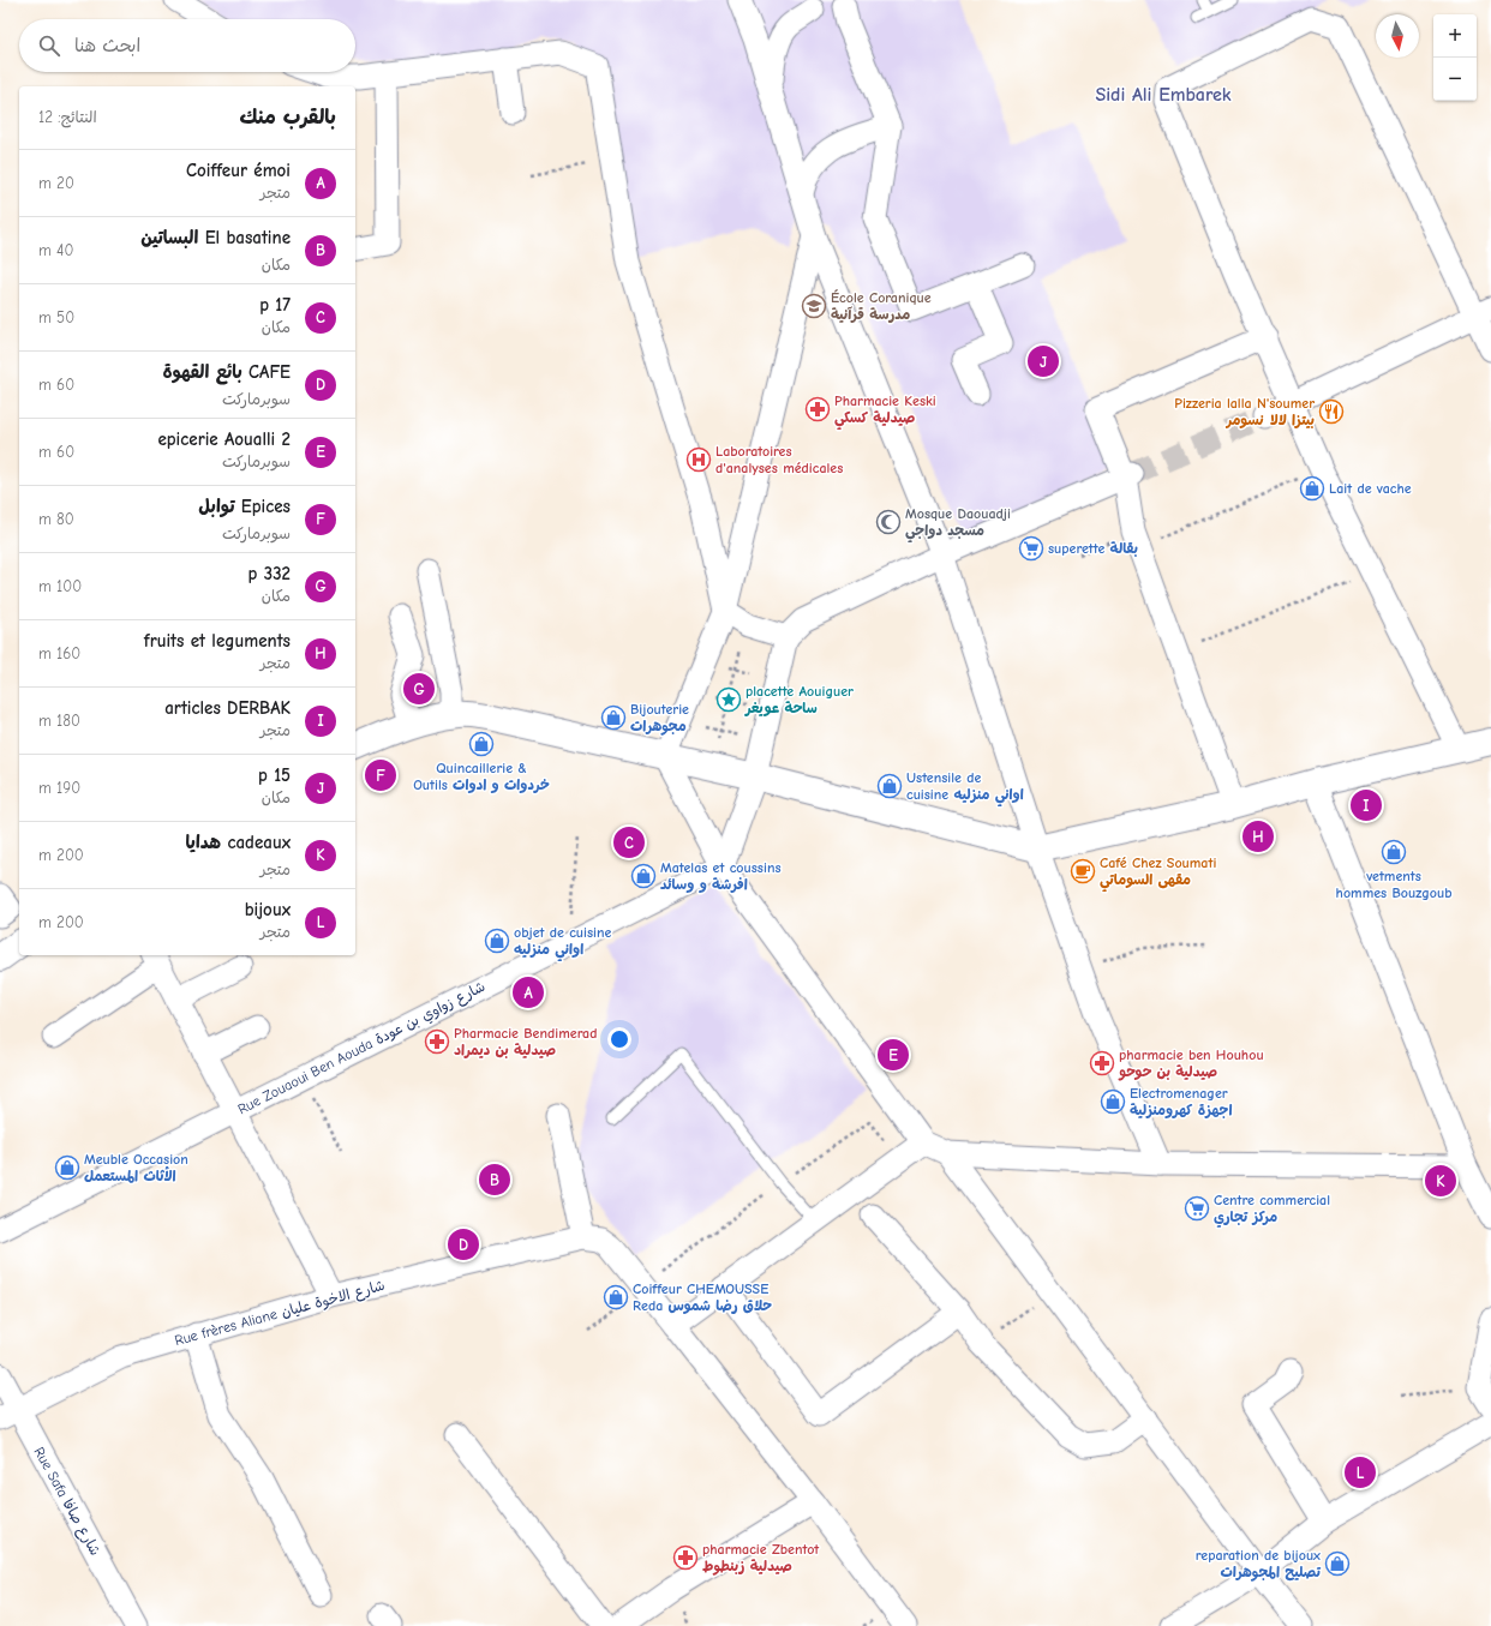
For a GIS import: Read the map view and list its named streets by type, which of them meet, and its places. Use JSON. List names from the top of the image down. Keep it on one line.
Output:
{"streets":{"street":["Rue Zouaoui Ben Aouda شارع زواوي بن عودة","Rue frères Aliane شارع الاخوة عليان","Rue Safa شارع صافا"]},"crossings":[["Rue frères Aliane شارع الاخوة عليان","Rue Safa شارع صافا"]],"districts":["Sidi Ali Embarek"],"places":{"school or university":["École Coranique مدرسة قرآنية"],"pharmacy":["Pharmacie Keski صيدلية كسكي","Pharmacie Bendimerad صيدلية بن ديمراد","pharmacie ben Houhou صيدلية بن حوحو","pharmacie Zbentot صيدلية زبنطوط"],"restaurant":["Pizzeria lalla N'soumer بيتزا لالا نسومر"],"hospital":["Laboratoires d'analyses médicales"],"shop":["Lait de vache","Bijouterie مجوهرات","Quincaillerie & Outils خردوات و ادوات","Ustensile de cuisine اواني منزليه","vetments hommes Bouzgoub","Matelas et coussins افرشة و وسائد","objet de cuisine اواني منزليه","Electromenager اجهزة كهرومنزلية","Meuble Occasion الأثاث المستعمل","Coiffeur CHEMOUSSE Reda حلاق رضا شموس","reparation de bijoux تصليح المجوهرات"],"mosque":["Mosque Daouadji مسجد دواجي"],"supermarket":["superette بقالة","Centre commercial مركز تجاري"],"place":["placette Aouiguer ساحة عويغر"],"cafe":["Café Chez Soumati مقهى السوماتي"]},"north":"bottom","page":{"map_buttons":["+","−"],"search":"ابحث هنا","heading":["بالقرب منك","النتائج: 12"],"list":[{"mark":"A","name":"Coiffeur émoi","note":"متجر","value":"20 m"},{"mark":"B","name":"El basatine البساتين","note":"مكان","value":"40 m"},{"mark":"C","name":"p 17","note":"مكان","value":"50 m"},{"mark":"D","name":"CAFE بائع القهوة","note":"سوبرماركت","value":"60 m"},{"mark":"E","name":"epicerie Aoualli 2","note":"سوبرماركت","value":"60 m"},{"mark":"F","name":"Epices توابل","note":"سوبرماركت","value":"80 m"},{"mark":"G","name":"p 332","note":"مكان","value":"100 m"},{"mark":"H","name":"fruits et leguments","note":"متجر","value":"160 m"},{"mark":"I","name":"articles DERBAK","note":"متجر","value":"180 m"},{"mark":"J","name":"p 15","note":"مكان","value":"190 m"},{"mark":"K","name":"cadeaux هدايا","note":"متجر","value":"200 m"},{"mark":"L","name":"bijoux","note":"متجر","value":"200 m"}],"pins":["J","G","F","I","H","C","A","E","B","K","D","L"]}}
